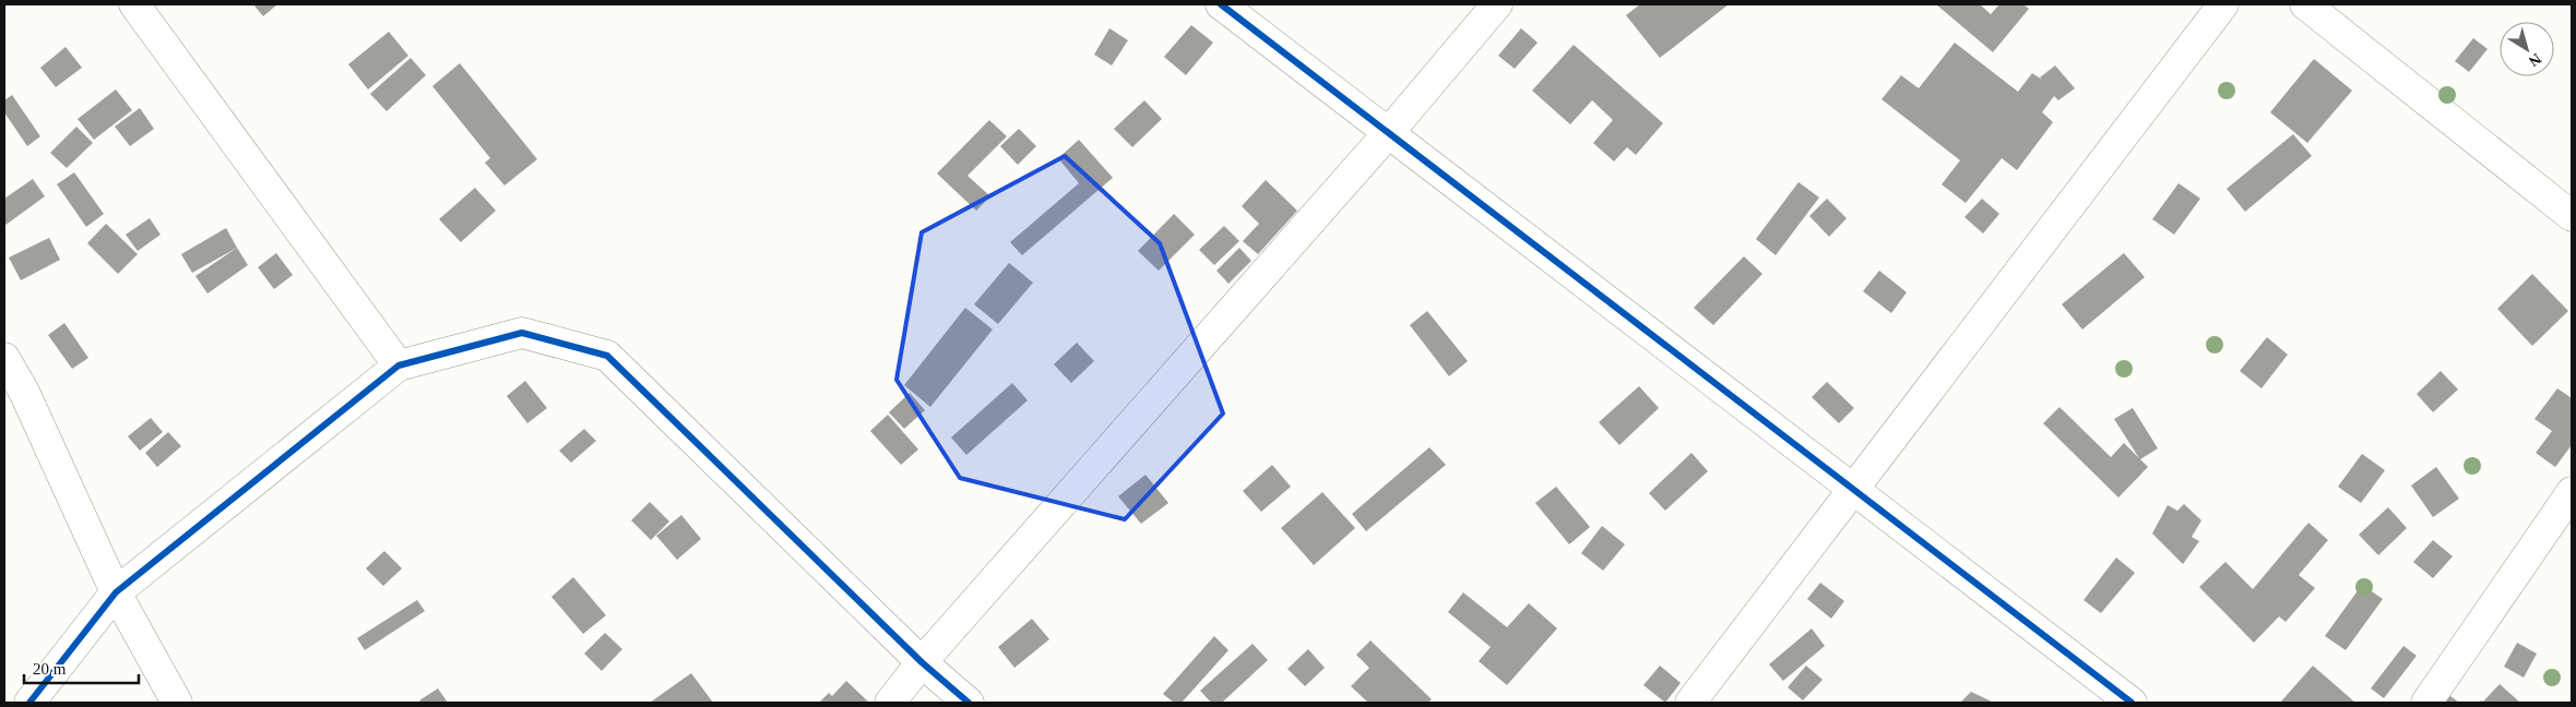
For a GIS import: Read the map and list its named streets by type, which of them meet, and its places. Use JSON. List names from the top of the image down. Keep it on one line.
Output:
{"scale_bar":"20 m","north":"bottom right"}
